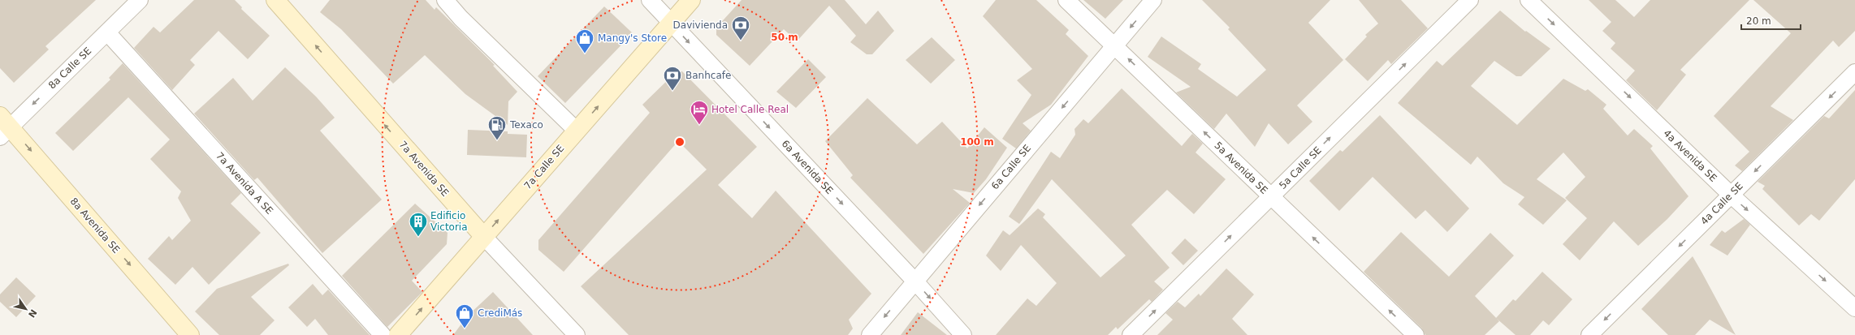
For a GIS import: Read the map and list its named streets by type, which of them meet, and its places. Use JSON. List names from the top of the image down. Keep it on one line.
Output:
{"streets":{"street":["8a Calle SE","4a Avenida SE","7a Calle SE","6a Avenida SE","6a Calle SE","5a Avenida SE","5a Calle SE","7a Avenida SE","7a Avenida A SE","4a Calle SE","8a Avenida SE"]},"crossings":[["8a Calle SE","7a Avenida A SE"],["8a Calle SE","8a Avenida SE"],["4a Avenida SE","4a Calle SE"],["7a Calle SE","6a Avenida SE"],["7a Calle SE","7a Avenida SE"],["6a Avenida SE","6a Calle SE"],["6a Calle SE","5a Avenida SE"],["5a Avenida SE","5a Calle SE"]],"one_way":["8a Calle SE","4a Avenida SE","7a Calle SE","6a Avenida SE","6a Calle SE","5a Avenida SE","5a Calle SE","4a Calle SE","8a Avenida SE"],"places":{"bank":["Davivienda","Banhcafe"],"shop":["Mangy's Store","CrediMás"],"hotel":["Hotel Calle Real"],"fuel station":["Texaco"],"building":["Edificio Victoria"]},"scale_bar":"20 m","north":"bottom right","rings":["50 m","100 m"]}
